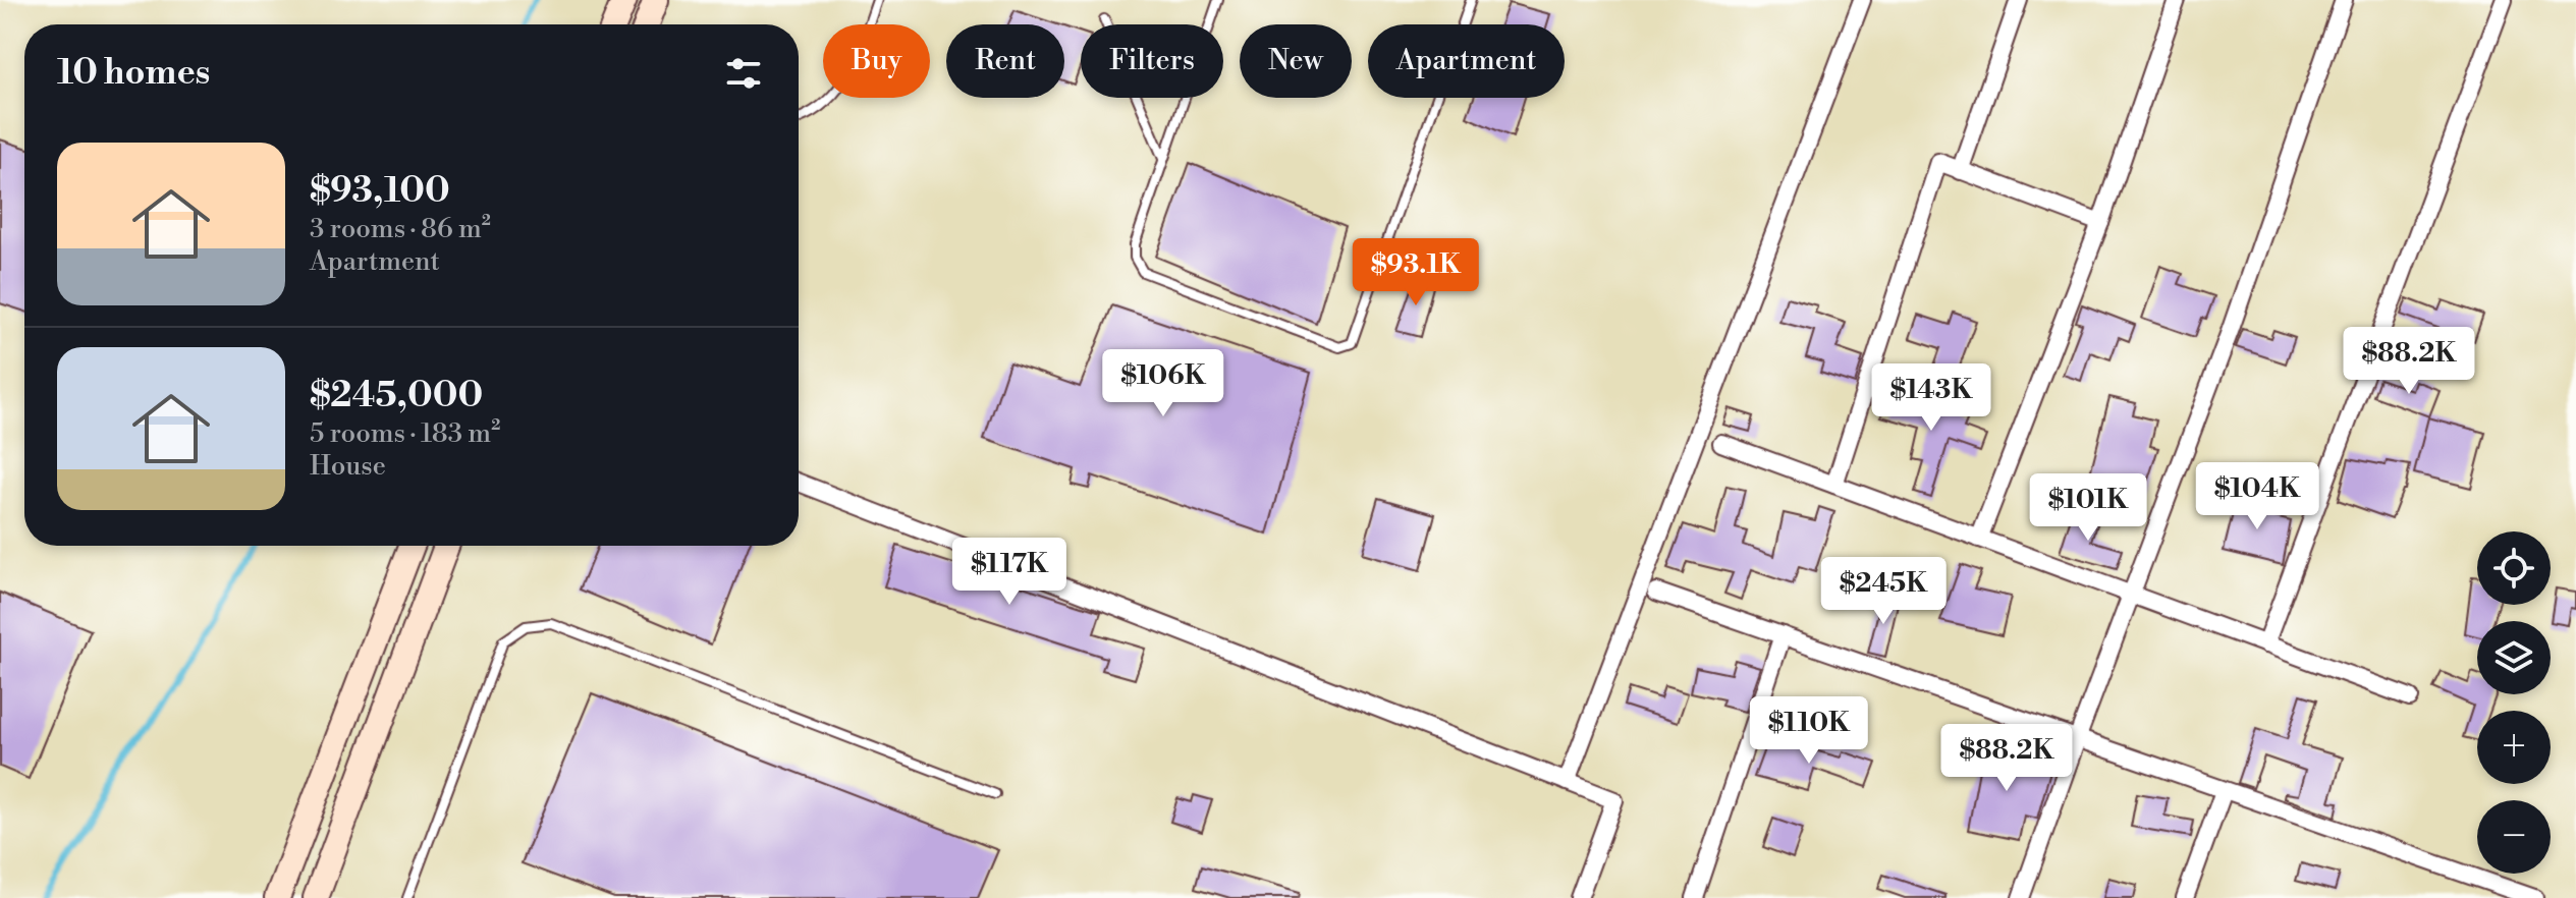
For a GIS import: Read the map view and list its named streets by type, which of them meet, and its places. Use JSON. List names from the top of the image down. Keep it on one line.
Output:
{"page":{"chip":["Buy","Rent","Filters","New","Apartment"],"heading":"10 homes","list":[{"name":"$93,100","note":"3 rooms · 86 m² · Apartment"},{"name":"$245,000","note":"5 rooms · 183 m² · House"}],"price":["$93.1K","$88.2K","$106K","$143K","$104K","$101K","$117K","$245K","$110K","$88.2K"],"map_buttons":["+","−"]}}
